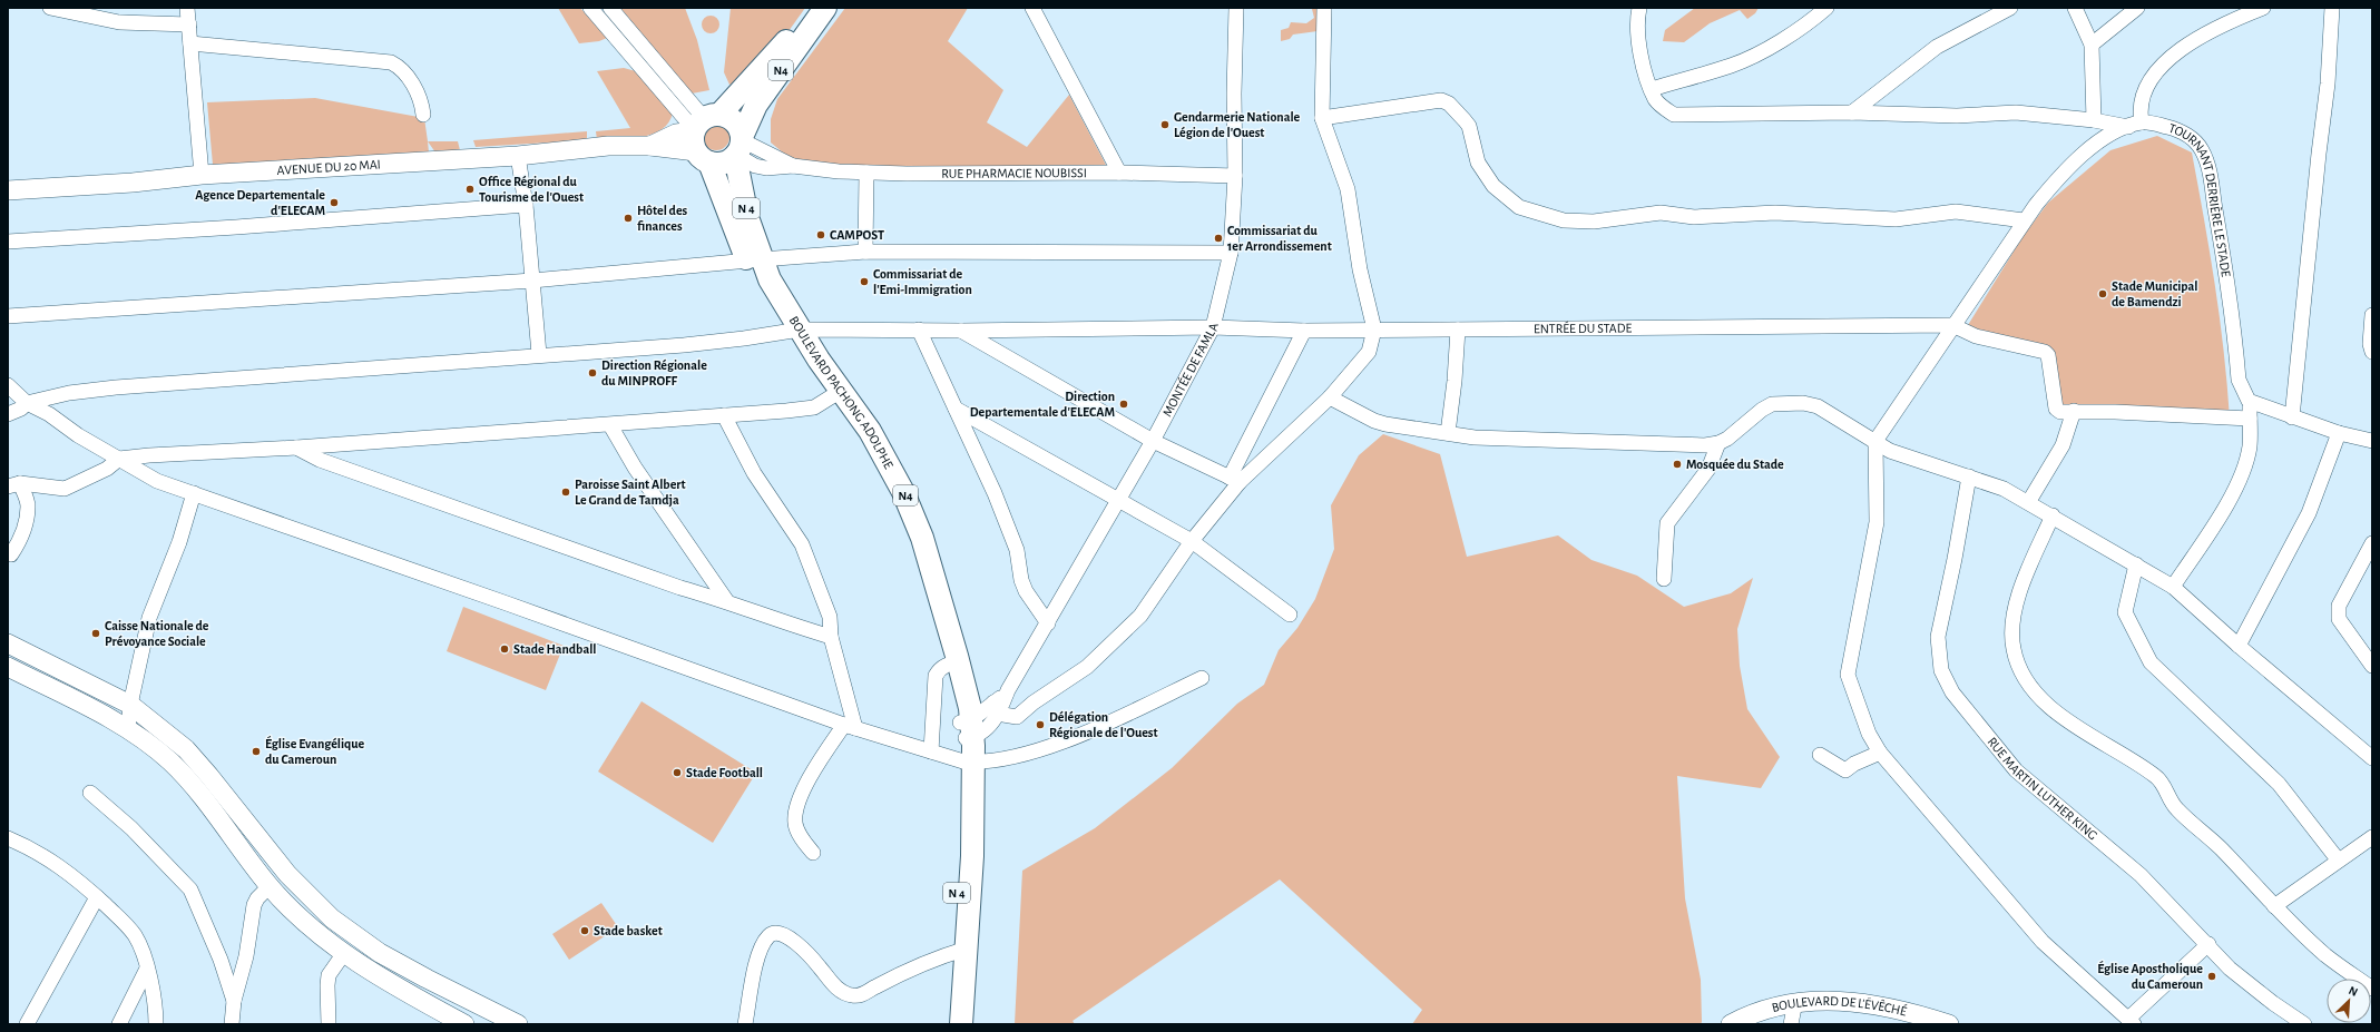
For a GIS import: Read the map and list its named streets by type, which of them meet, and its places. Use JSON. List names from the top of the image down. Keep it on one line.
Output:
{"streets":{"highway":["N4","N 4","BOULEVARD PACHONG ADOLPHE"],"main road":["AVENUE DU 20 MAI","BOULEVARD DE L'ÉVÊCHÉ"],"street":["RUE PHARMACIE NOUBISSI","TOURNANT DERRIÈRE LE STADE","ENTRÉE DU STADE","MONTÉE DE FAMLA","RUE MARTIN LUTHER KING"]},"crossings":[["N4","AVENUE DU 20 MAI"],["N4","RUE PHARMACIE NOUBISSI"],["N4","N 4"],["AVENUE DU 20 MAI","N 4"],["RUE PHARMACIE NOUBISSI","N 4"],["RUE PHARMACIE NOUBISSI","MONTÉE DE FAMLA"],["N 4","BOULEVARD PACHONG ADOLPHE"],["ENTRÉE DU STADE","MONTÉE DE FAMLA"],["ENTRÉE DU STADE","BOULEVARD PACHONG ADOLPHE"],["MONTÉE DE FAMLA","BOULEVARD PACHONG ADOLPHE"]],"places":["Gendarmerie Nationale Légion de l'Ouest","Office Régional du Tourisme de l'Ouest","Agence Departementale d'ELECAM","Hôtel des finances","CAMPOST","Commissariat du 1er Arrondissement","Commissariat de l'Emi-Immigration","Stade Municipal de Bamendzi","Direction Régionale du MINPROFF","Direction Departementale d'ELECAM","Mosquée du Stade","Paroisse Saint Albert Le Grand de Tamdja","Caisse Nationale de Prévoyance Sociale","Stade Handball","Délégation Régionale de l'Ouest","Église Evangélique du Cameroun","Stade Football","Stade basket","Église Apostholique du Cameroun"],"north":"top right"}
